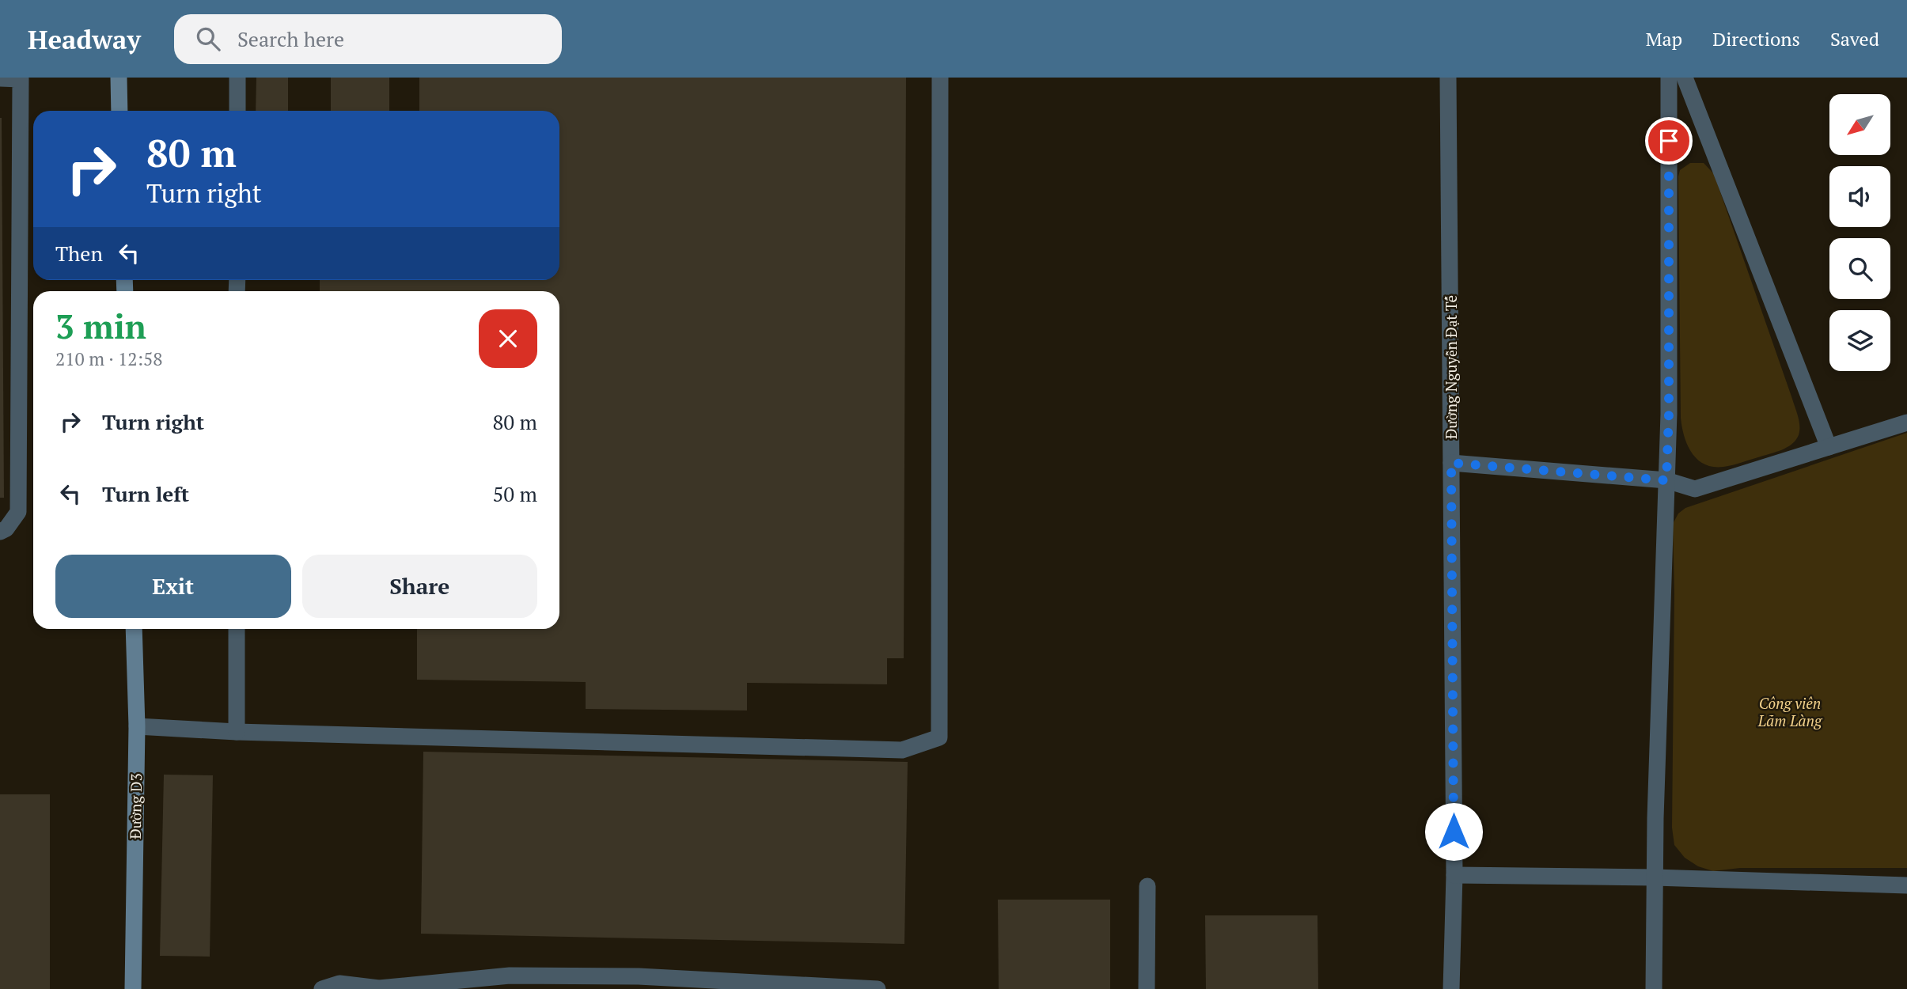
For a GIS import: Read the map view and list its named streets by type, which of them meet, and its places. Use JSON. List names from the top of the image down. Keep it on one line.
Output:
{"streets":{"main road":["Đường D3"],"street":["Đường Nguyễn Đạt Tế"]},"parks":["Công viên Lãm Làng"],"north":"bottom left","page":{"header":"Headway","search":"Search here","nav":["Map","Directions","Saved"],"turn":["80 m","Turn right"],"then":"Then","heading":["3 min","210 m · 12:58"],"list":[{"name":"Turn right","value":"80 m"},{"name":"Turn left","value":"50 m"}],"buttons":["Exit","Share"]}}
